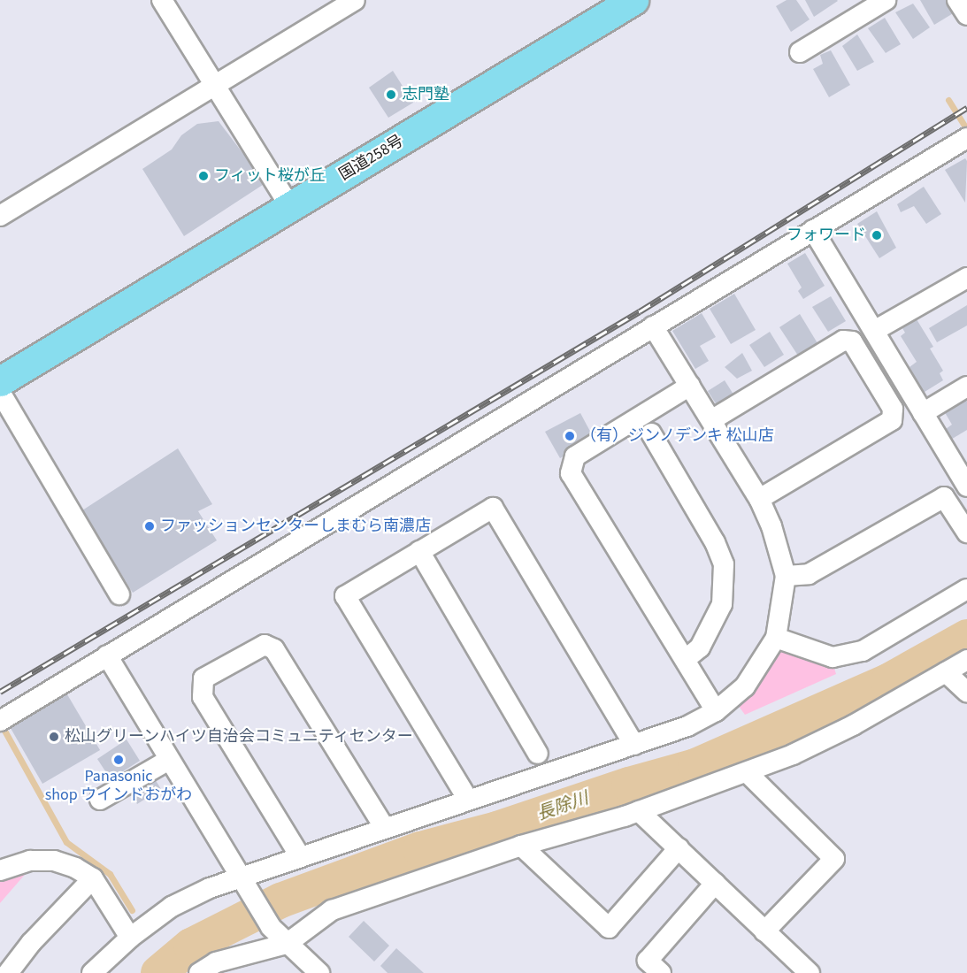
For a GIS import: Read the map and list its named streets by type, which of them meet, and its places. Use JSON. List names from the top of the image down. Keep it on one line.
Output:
{"streets":{"highway":["国道258号"]},"water":["長除川"],"places":["志門塾","フィット桜が丘","フォワード","（有）ジンノデンキ 松山店","ファッションセンターしまむら南濃店","松山グリーンハイツ自治会コミュニティセンター","Panasonic shop ウインドおがわ"]}
